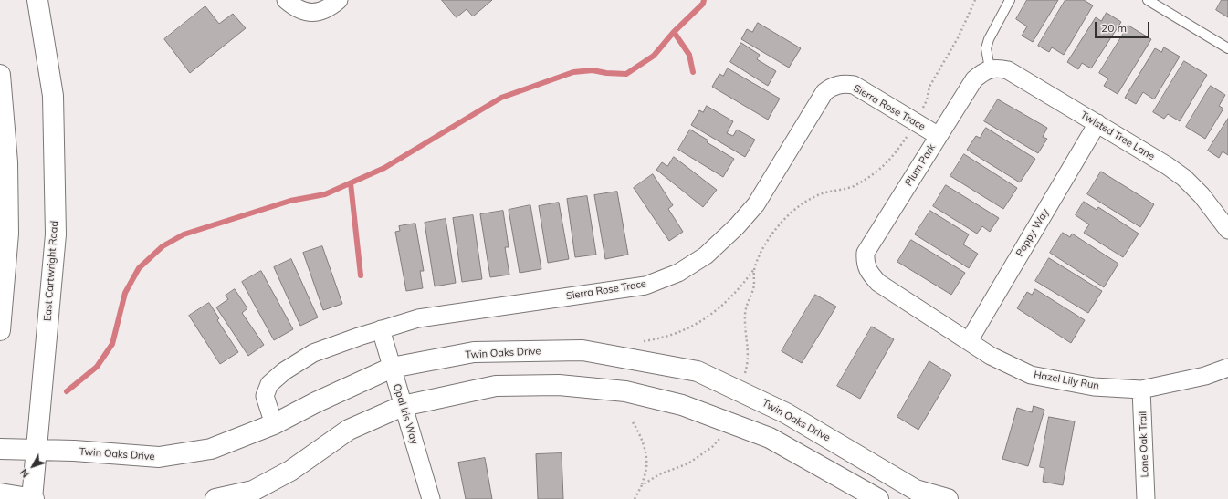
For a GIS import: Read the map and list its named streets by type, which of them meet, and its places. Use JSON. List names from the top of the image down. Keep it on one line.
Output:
{"streets":{"street":["Sierra Rose Trace","Twisted Tree Lane","Plum Park","Poppy Way","East Cartwright Road","Twin Oaks Drive","Hazel Lily Run","Opal Iris Way","Lone Oak Trail"]},"crossings":[["Sierra Rose Trace","Plum Park"],["Sierra Rose Trace","Twin Oaks Drive"],["Sierra Rose Trace","Opal Iris Way"],["Twisted Tree Lane","Plum Park"],["Twisted Tree Lane","Poppy Way"],["Plum Park","Hazel Lily Run"],["Poppy Way","Hazel Lily Run"],["East Cartwright Road","Twin Oaks Drive"],["Twin Oaks Drive","Opal Iris Way"],["Hazel Lily Run","Lone Oak Trail"]],"scale_bar":"20 m","north":"bottom left"}
